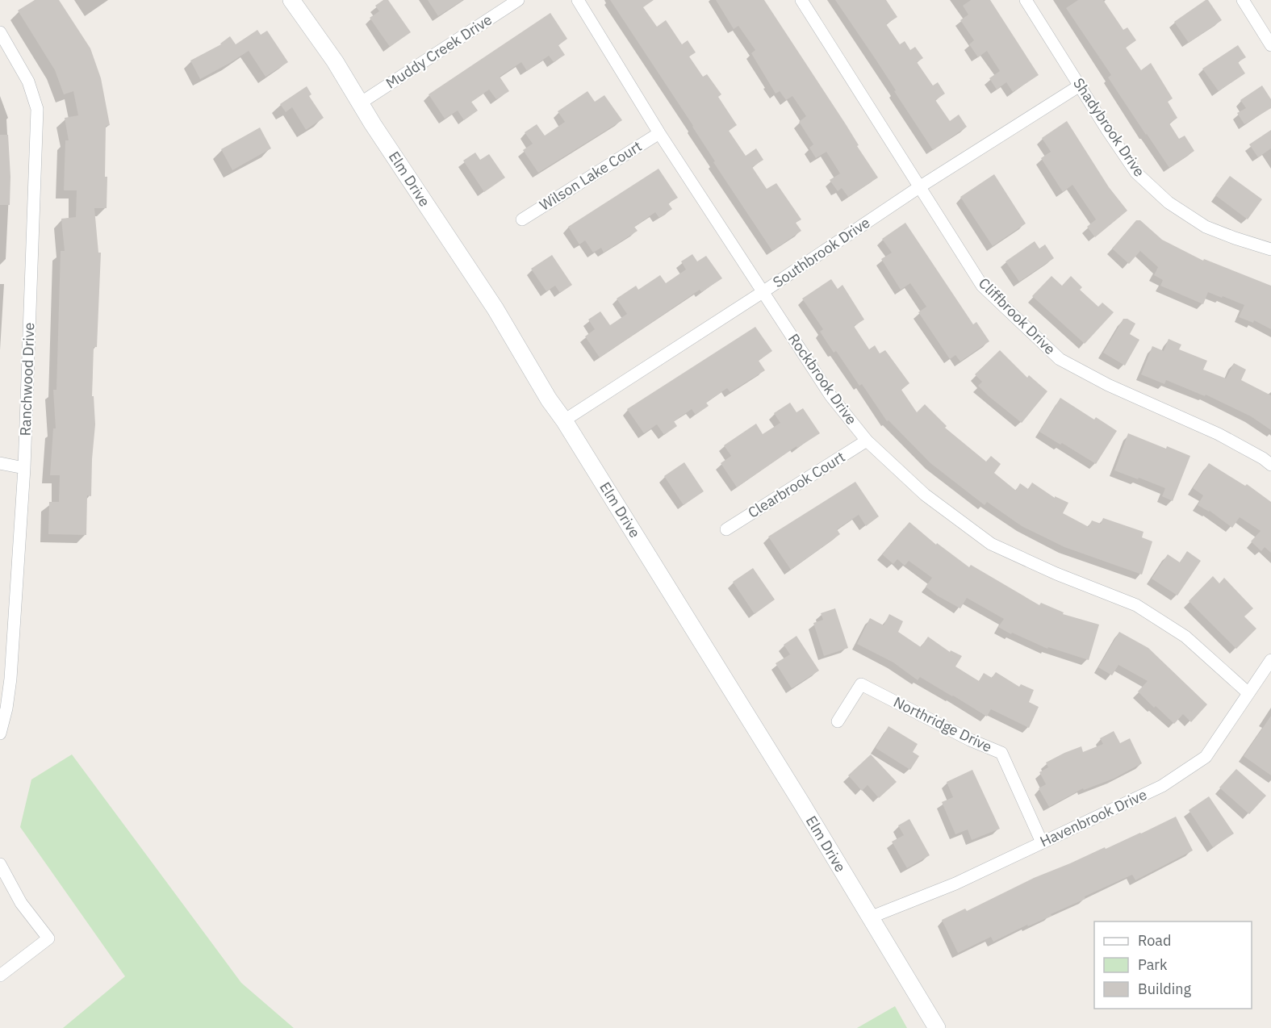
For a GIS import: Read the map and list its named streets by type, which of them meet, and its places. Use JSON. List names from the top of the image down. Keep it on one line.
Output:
{"streets":{"street":["Muddy Creek Drive","Shadybrook Drive","Wilson Lake Court","Elm Drive","Southbrook Drive","Cliffbrook Drive","Ranchwood Drive","Rockbrook Drive","Clearbrook Court","Northridge Drive","Havenbrook Drive"]},"crossings":[["Muddy Creek Drive","Elm Drive"],["Shadybrook Drive","Southbrook Drive"],["Wilson Lake Court","Rockbrook Drive"],["Elm Drive","Southbrook Drive"],["Elm Drive","Havenbrook Drive"],["Southbrook Drive","Cliffbrook Drive"],["Southbrook Drive","Rockbrook Drive"],["Rockbrook Drive","Clearbrook Court"],["Rockbrook Drive","Havenbrook Drive"],["Northridge Drive","Havenbrook Drive"]],"legend":["Road","Park","Building"]}
